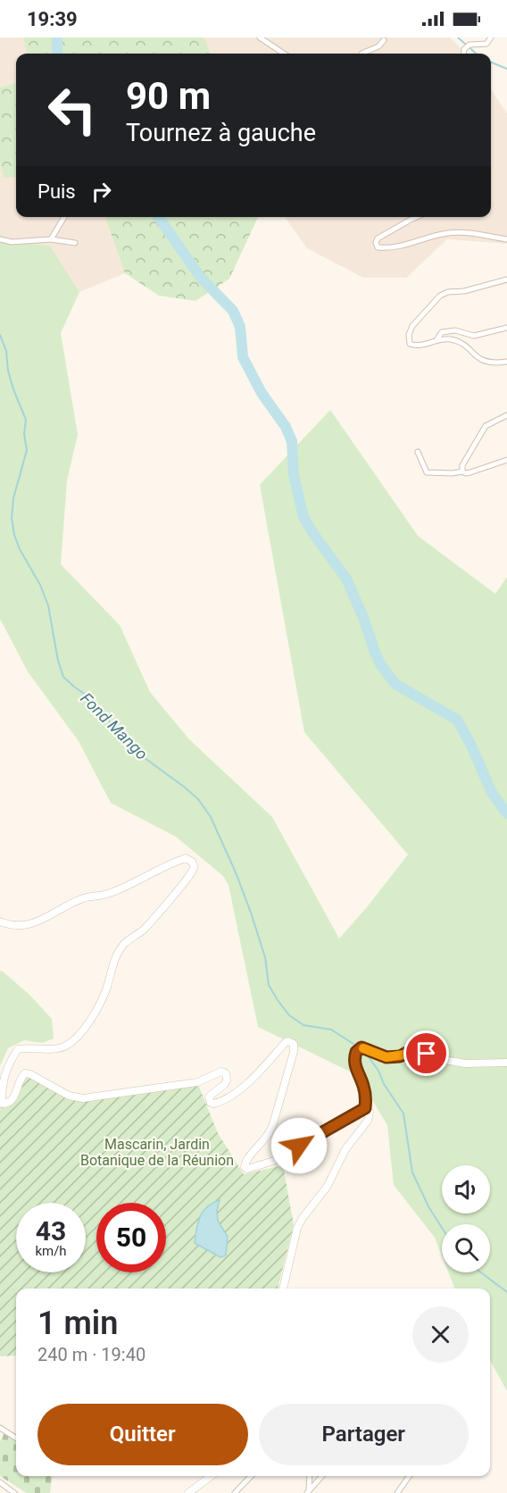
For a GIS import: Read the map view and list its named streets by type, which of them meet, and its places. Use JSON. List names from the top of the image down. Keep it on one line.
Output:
{"water":["Fond Mango"],"parks":["Mascarin, Jardin Botanique de la Réunion"],"page":{"status":"19:39","turn":["90 m","Tournez à gauche"],"then":"Puis","speed":"43 km/h","limit":"50","heading":["1 min","240 m · 19:40"],"buttons":["Quitter","Partager"]}}
